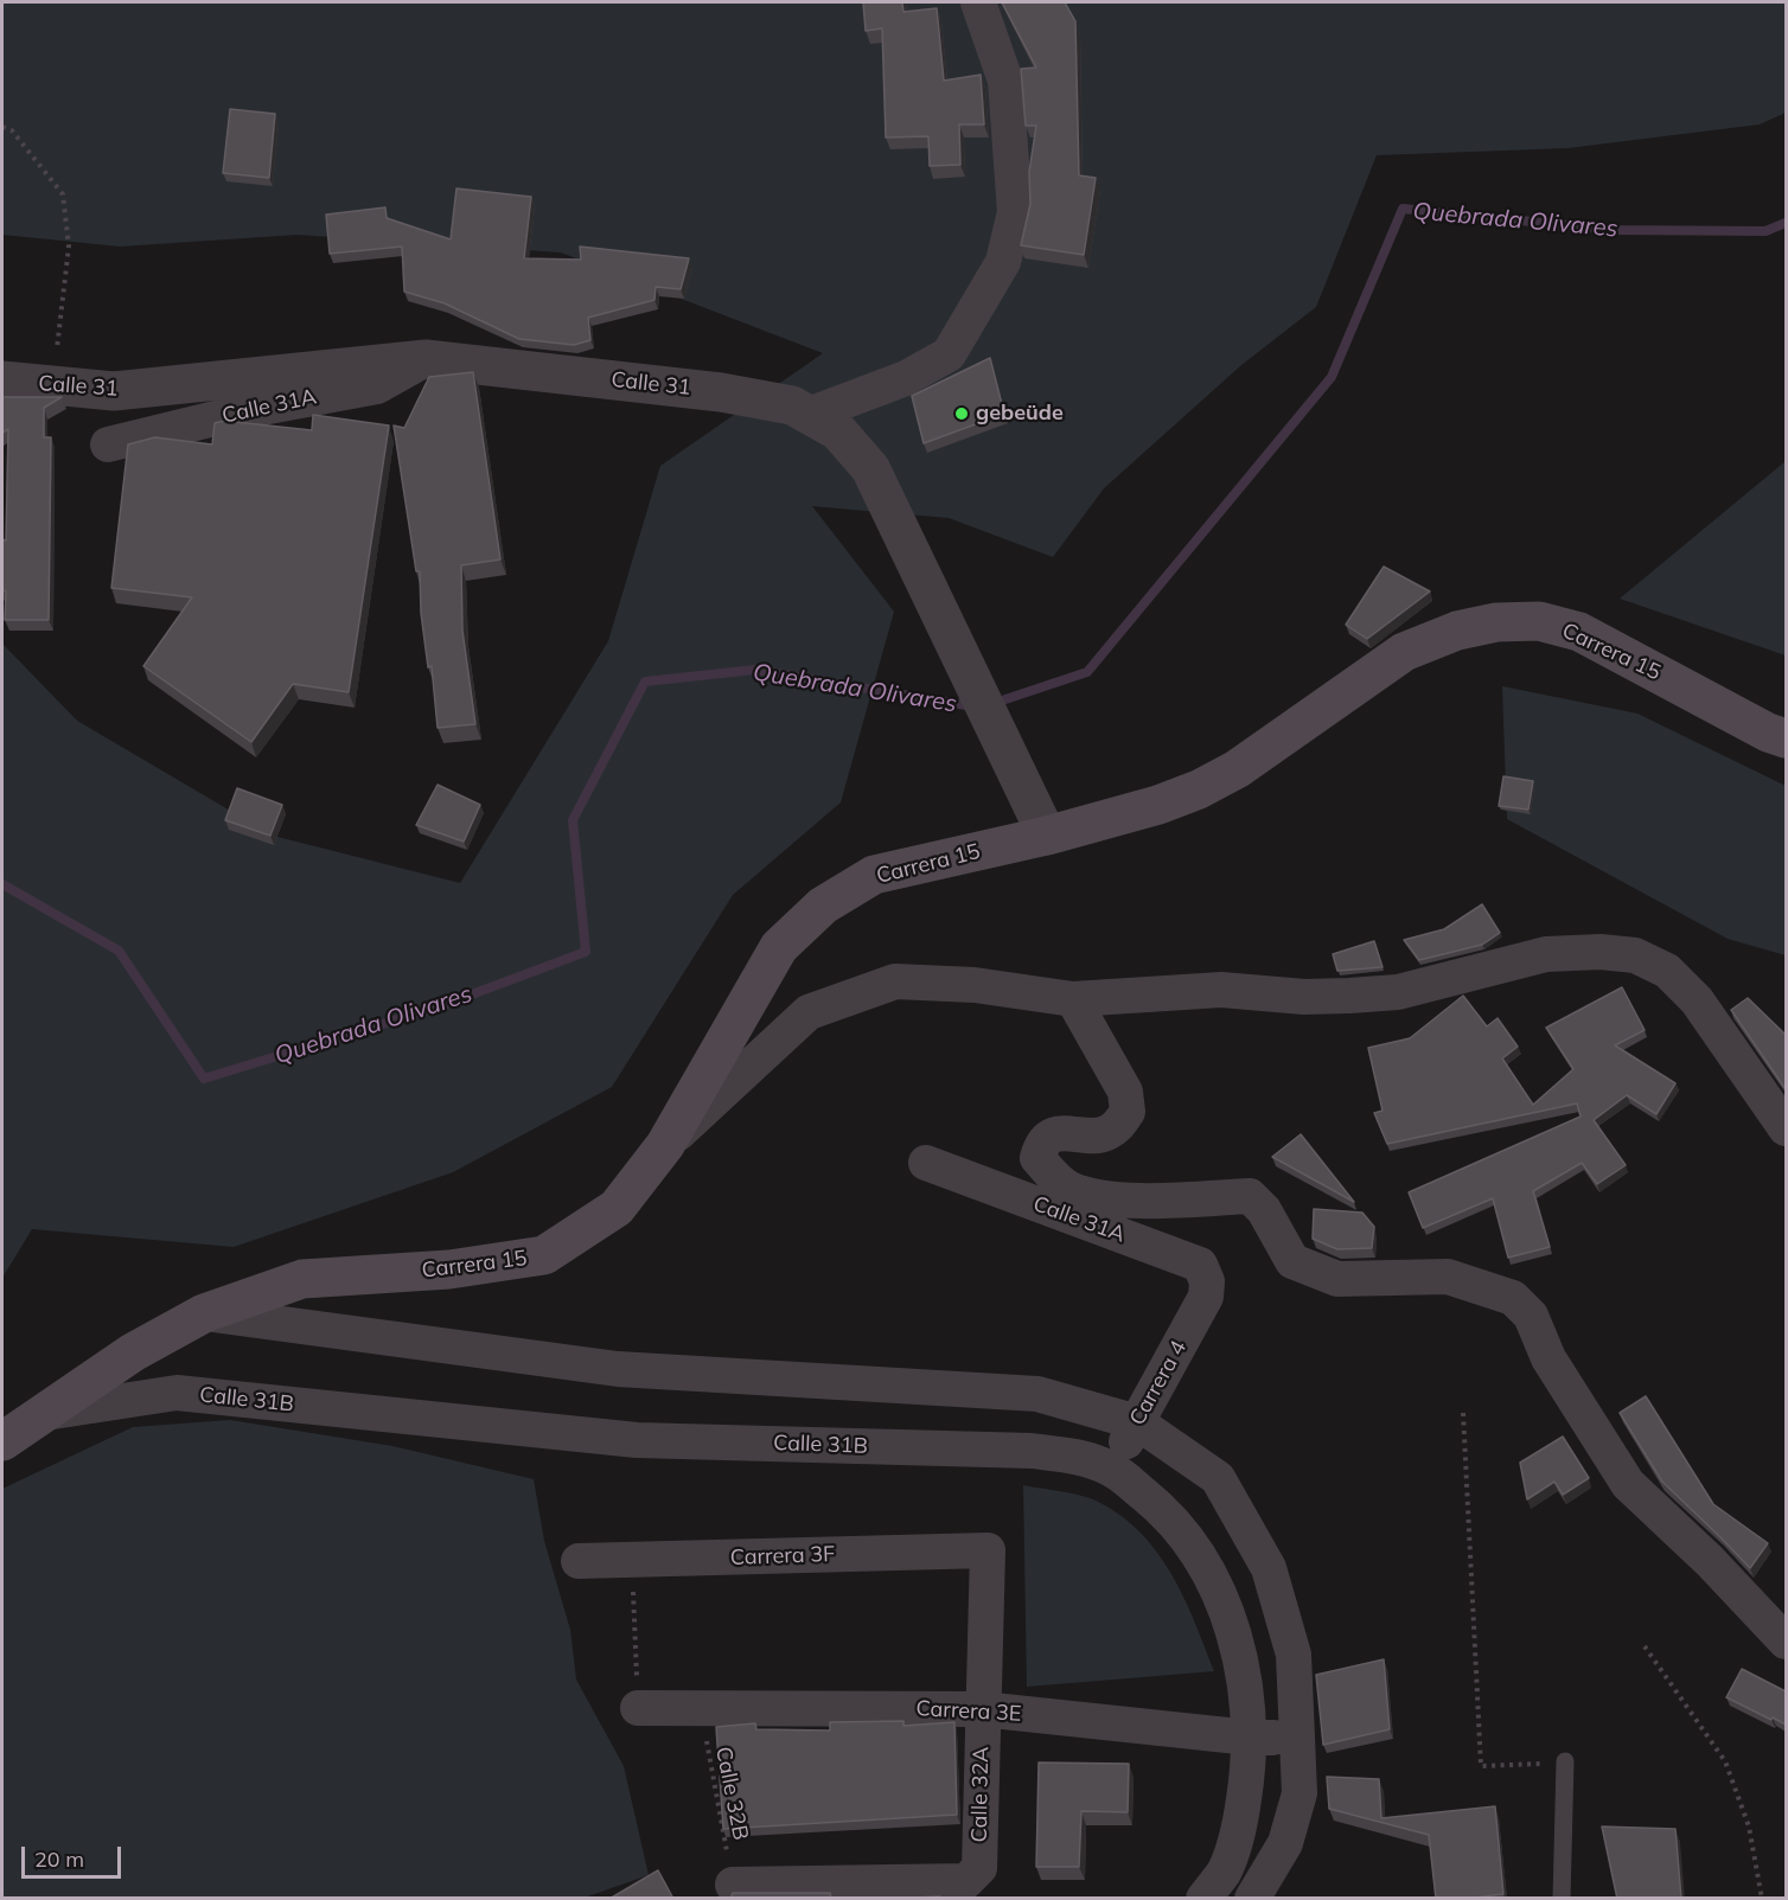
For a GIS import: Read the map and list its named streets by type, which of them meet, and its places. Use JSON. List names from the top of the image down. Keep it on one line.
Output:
{"streets":{"main road":["Carrera 15"],"street":["Calle 31","Calle 31A","Carrera 4","Calle 31B","Carrera 3F","Carrera 3E","Calle 32A"],"path":["Calle 32B"]},"crossings":[["Calle 31","Calle 31A"],["Calle 31","Carrera 15"],["Calle 31A","Carrera 4"],["Carrera 15","Calle 31B"],["Carrera 4","Calle 31B"],["Calle 31B","Carrera 3E"],["Carrera 3F","Calle 32A"],["Carrera 3E","Calle 32B"],["Carrera 3E","Calle 32A"],["Calle 32B","Calle 32A"]],"water":["Quebrada Olivares"],"places":["gebeüde"],"scale_bar":"20 m"}
